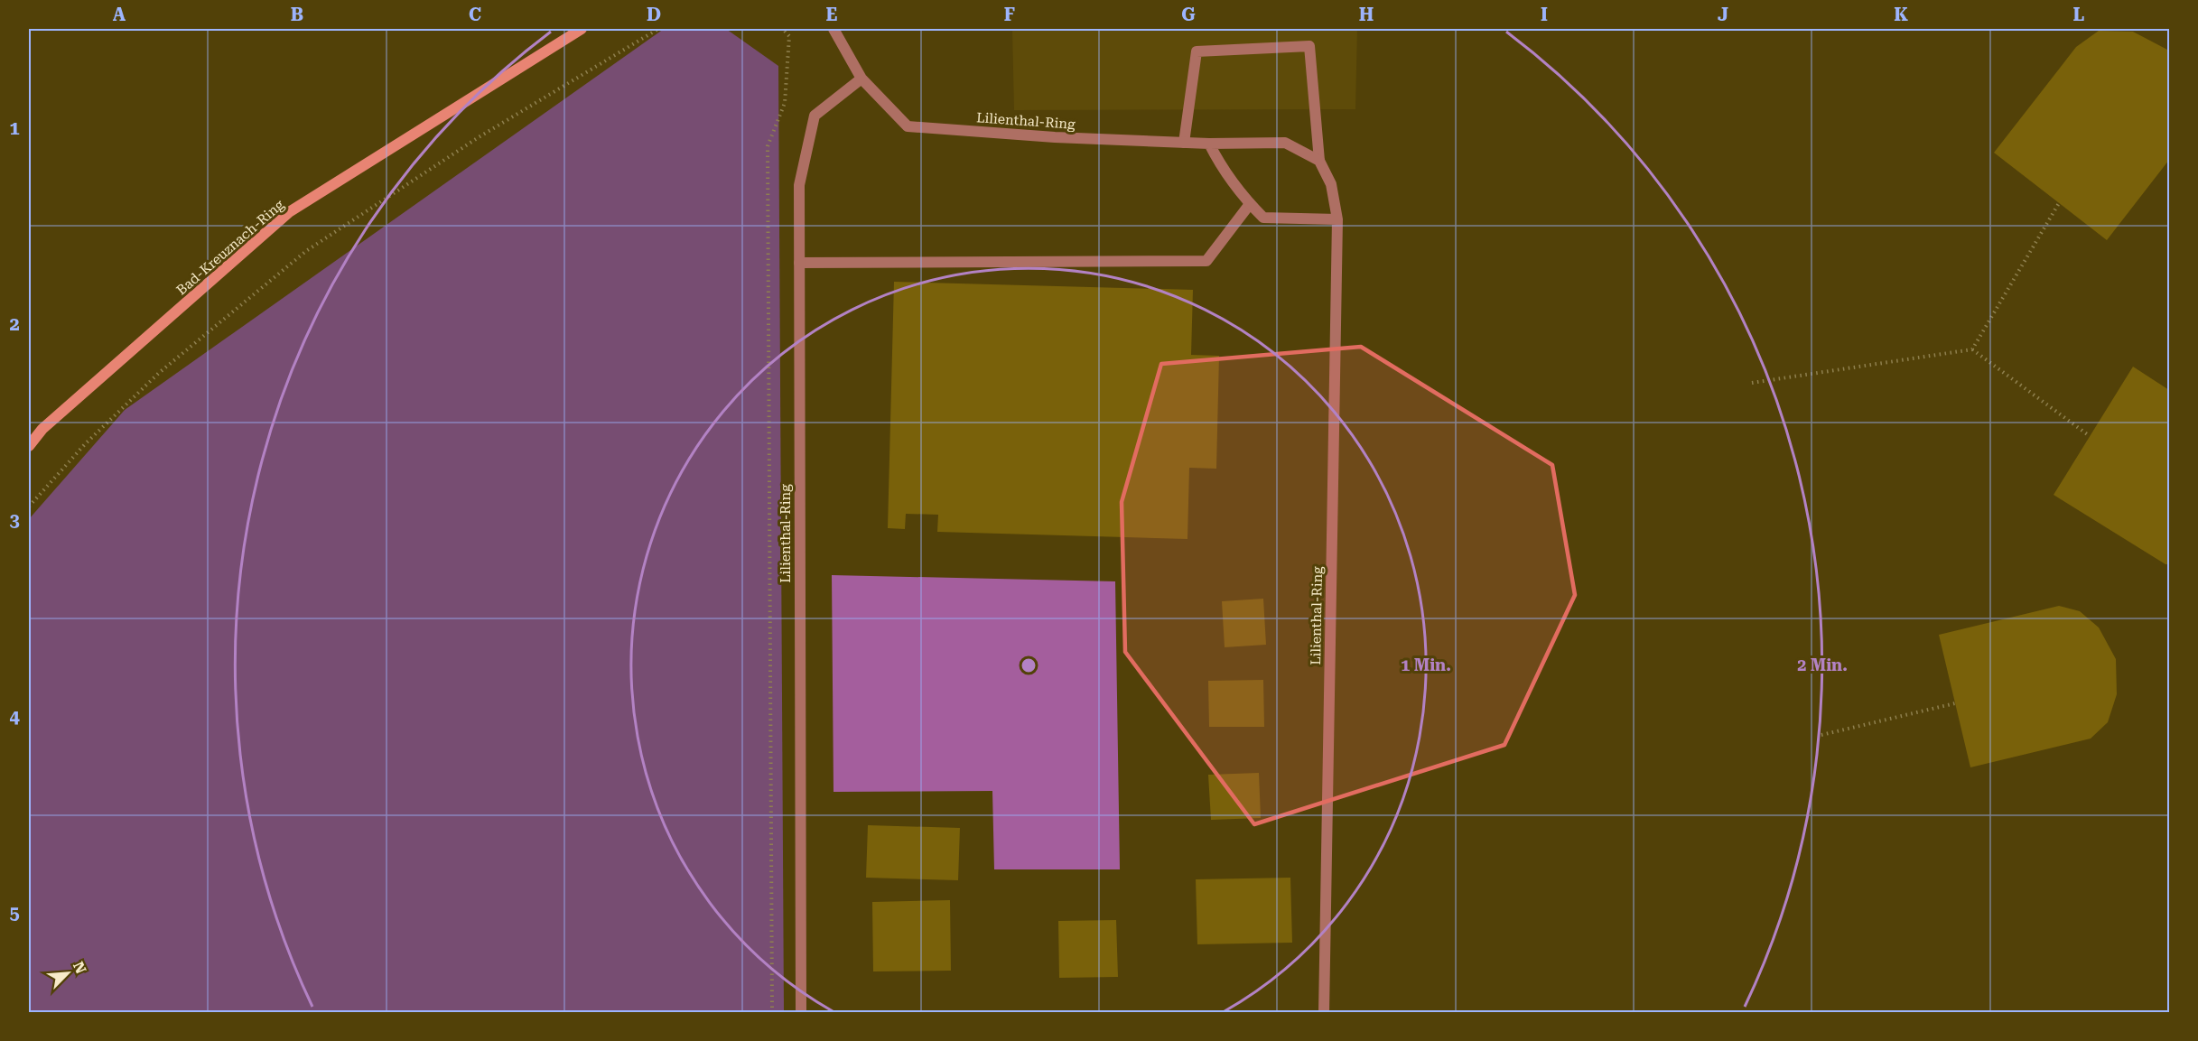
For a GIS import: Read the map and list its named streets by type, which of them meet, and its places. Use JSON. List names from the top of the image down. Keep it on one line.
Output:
{"streets":{"main road":["Bad-Kreuznach-Ring"],"street":["Lilienthal-Ring"]},"north":"top right","grid":{"columns":["A","B","C","D","E","F","G","H","I","J","K","L"],"rows":["1","2","3","4","5"]},"rings":["1 Min.","2 Min."]}
